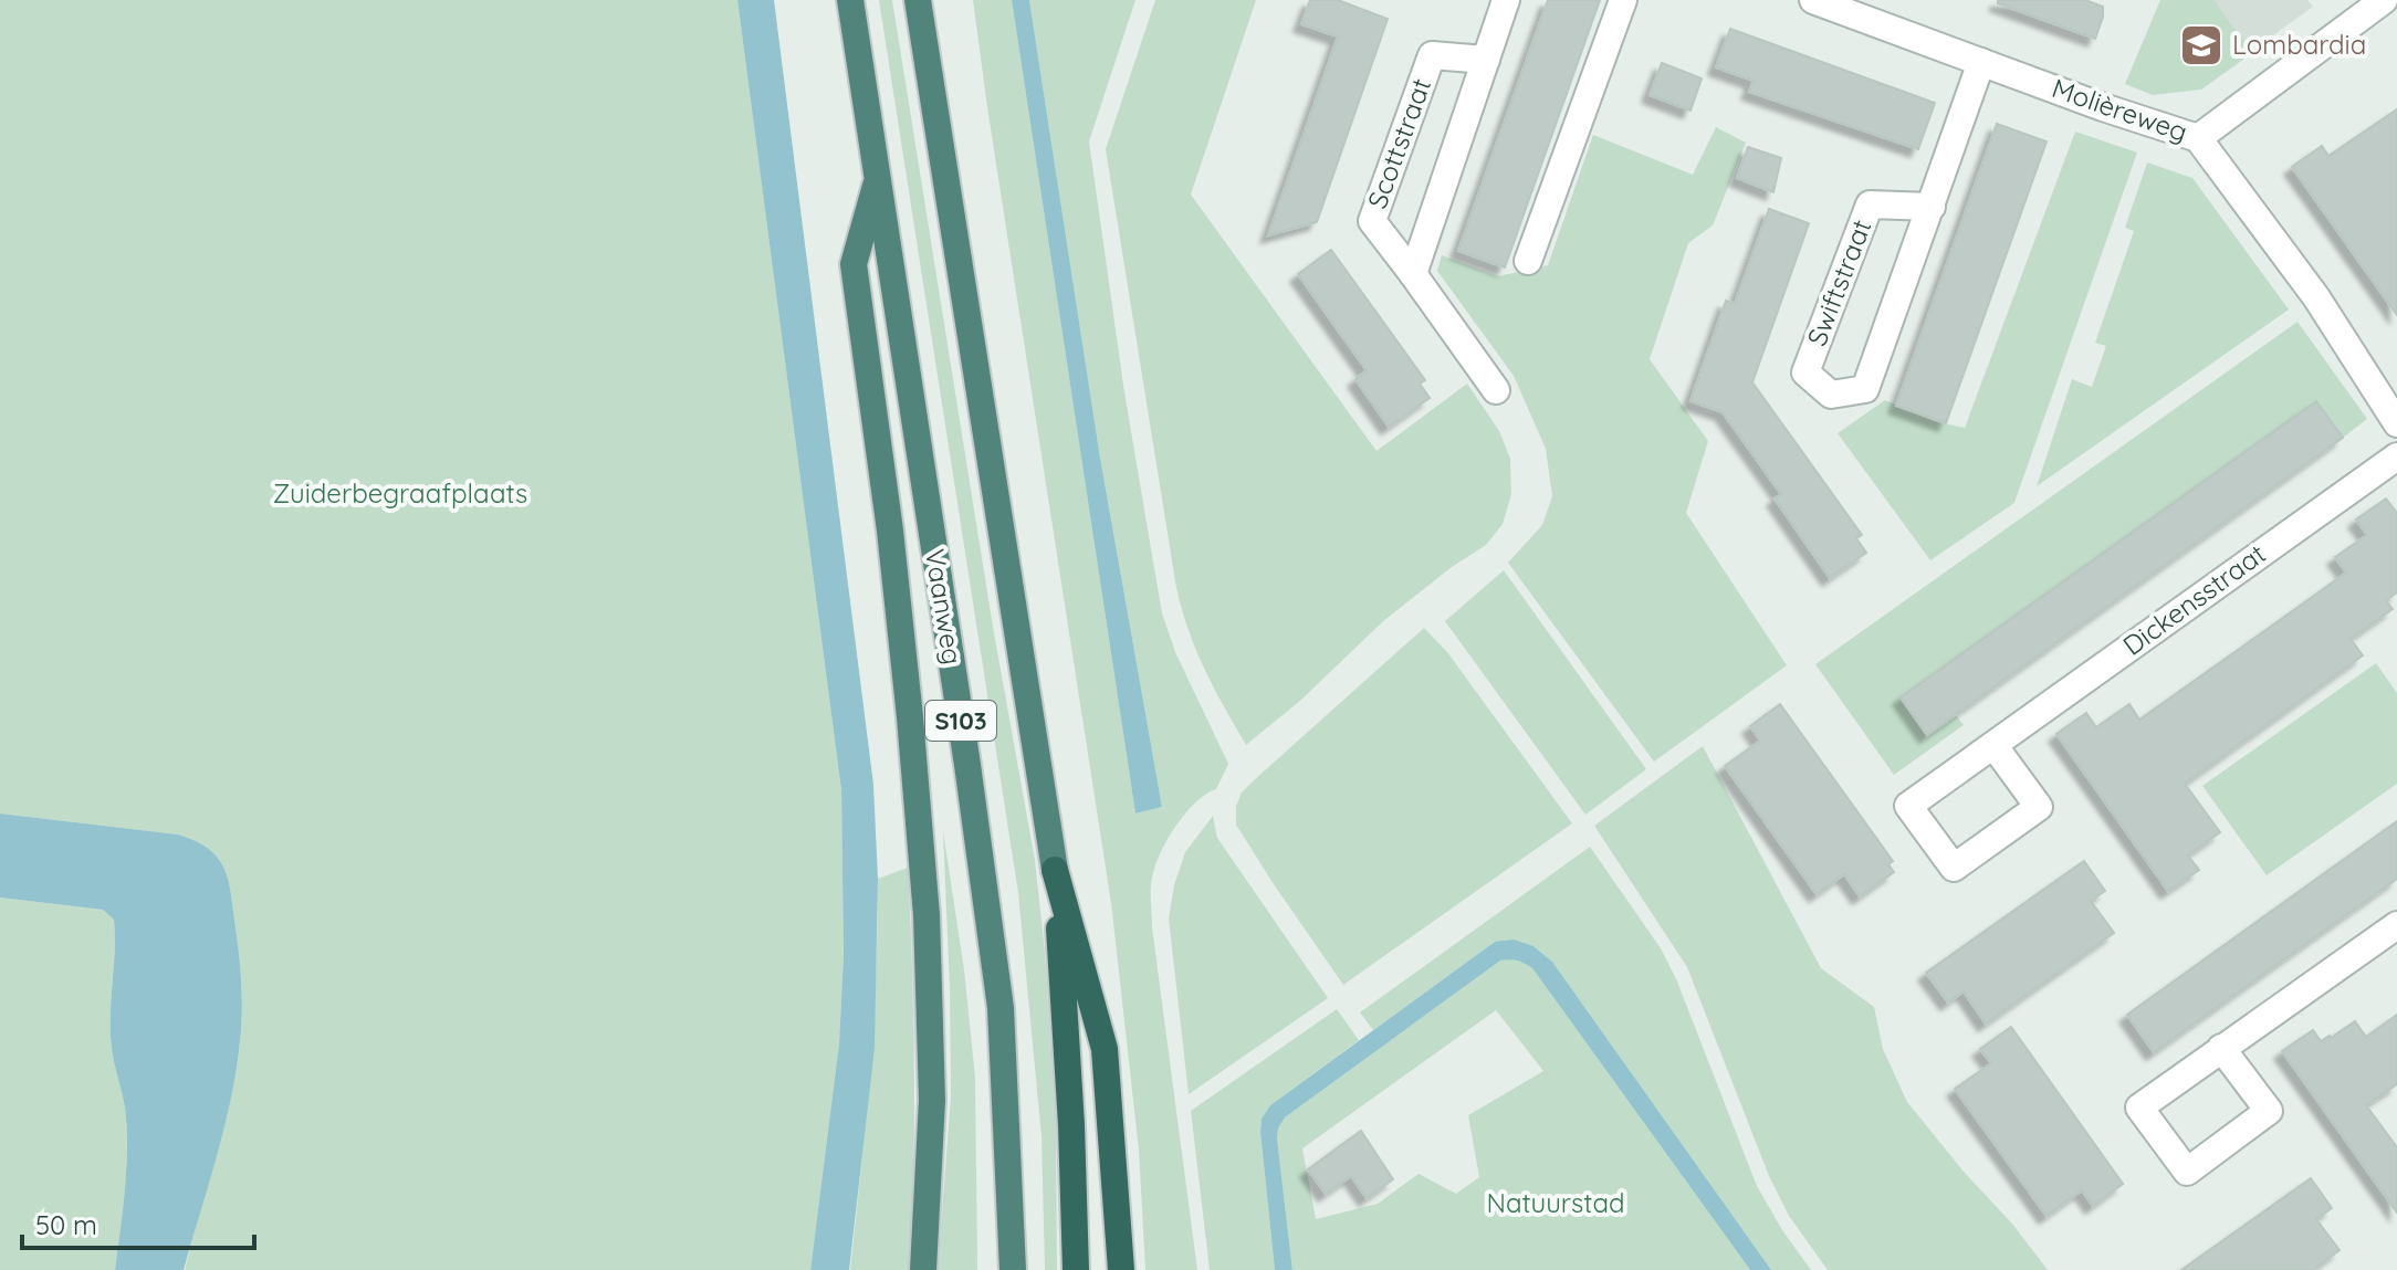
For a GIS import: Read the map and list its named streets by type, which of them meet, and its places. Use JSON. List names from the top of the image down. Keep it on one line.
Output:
{"streets":{"highway":["Vaanweg","S103"],"street":["Molièreweg","Scottstraat","Swiftstraat","Dickensstraat"]},"crossings":[["Molièreweg","Swiftstraat"],["Vaanweg","S103"]],"parks":["Zuiderbegraafplaats","Natuurstad"],"places":{"school or university":["Lombardia"]},"scale_bar":"50 m"}
